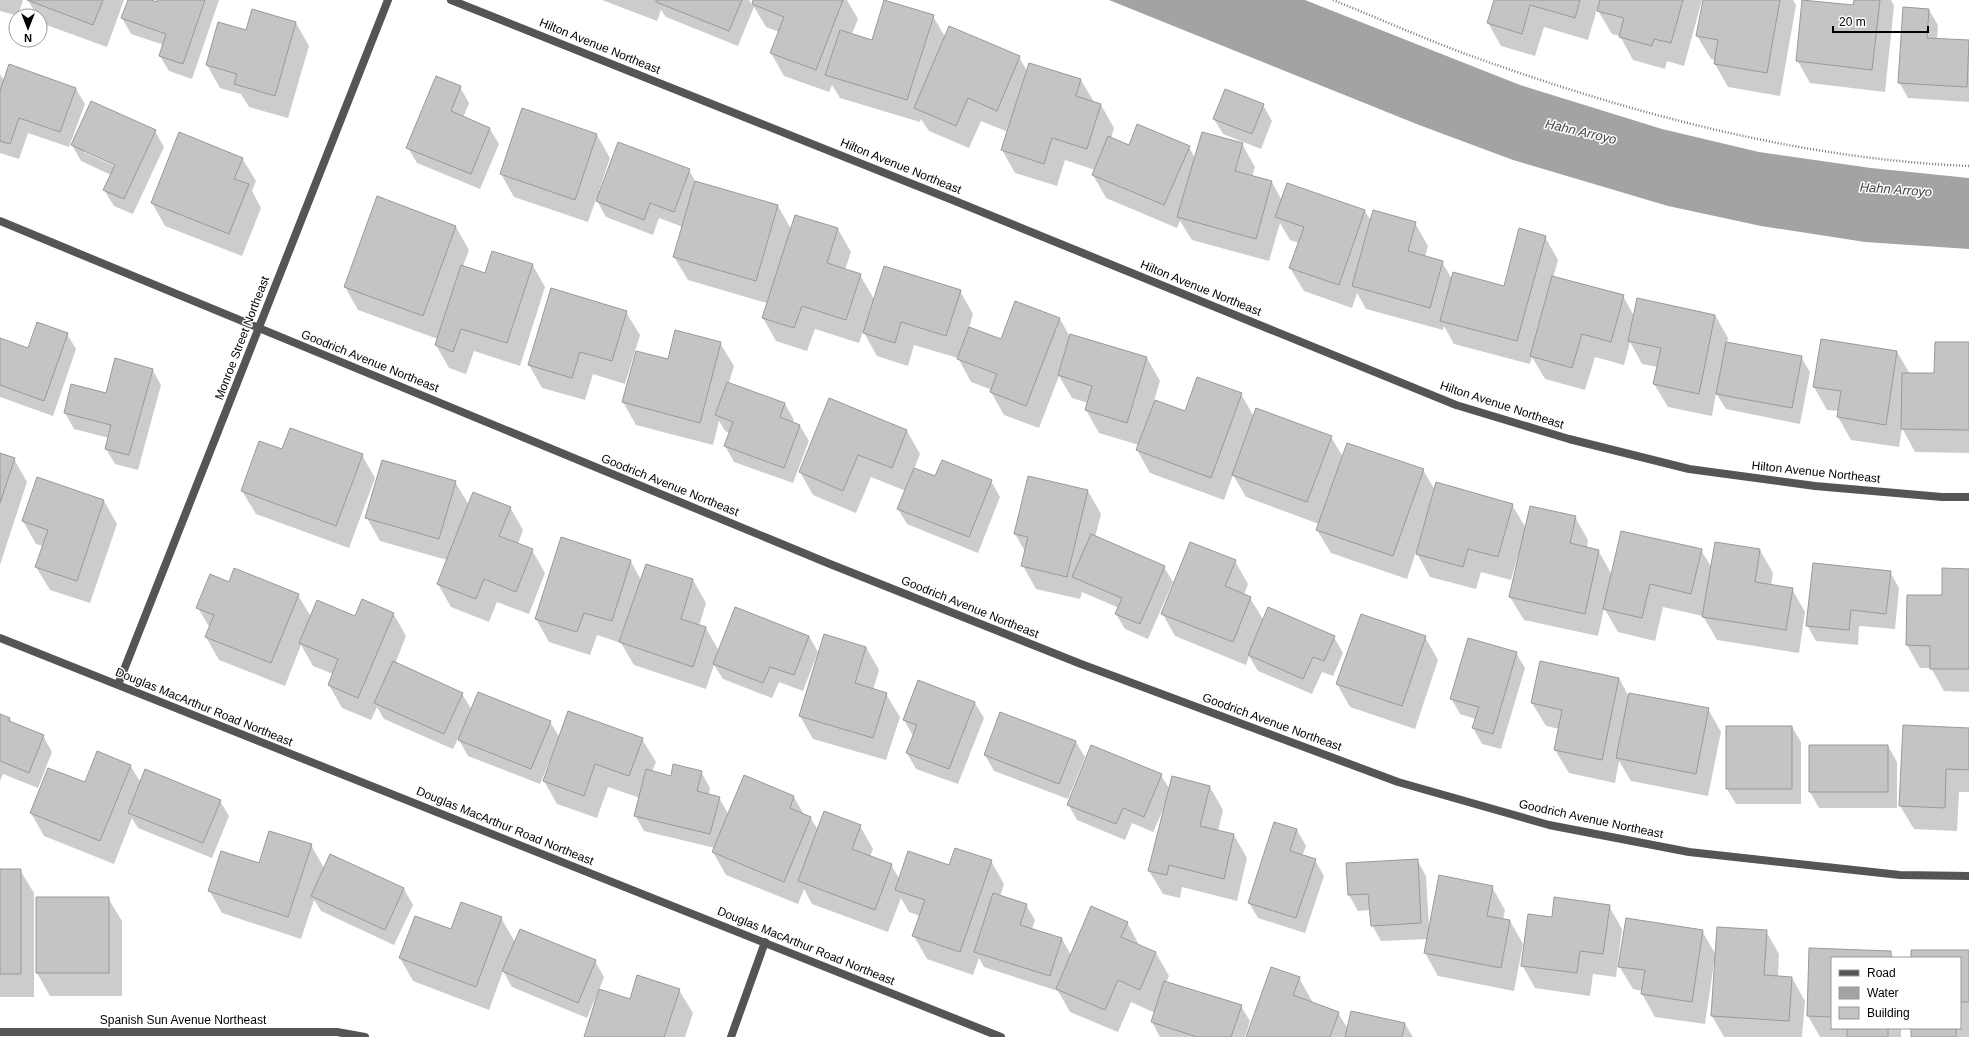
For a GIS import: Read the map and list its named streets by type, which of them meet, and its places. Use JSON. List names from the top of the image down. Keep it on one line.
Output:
{"streets":{"street":["Hilton Avenue Northeast","Monroe Street Northeast","Goodrich Avenue Northeast","Douglas MacArthur Road Northeast","Spanish Sun Avenue Northeast"]},"crossings":[["Monroe Street Northeast","Goodrich Avenue Northeast"],["Monroe Street Northeast","Douglas MacArthur Road Northeast"]],"water":["Hahn Arroyo"],"legend":["Road","Water","Building"],"scale_bar":"20 m","north":"bottom"}
